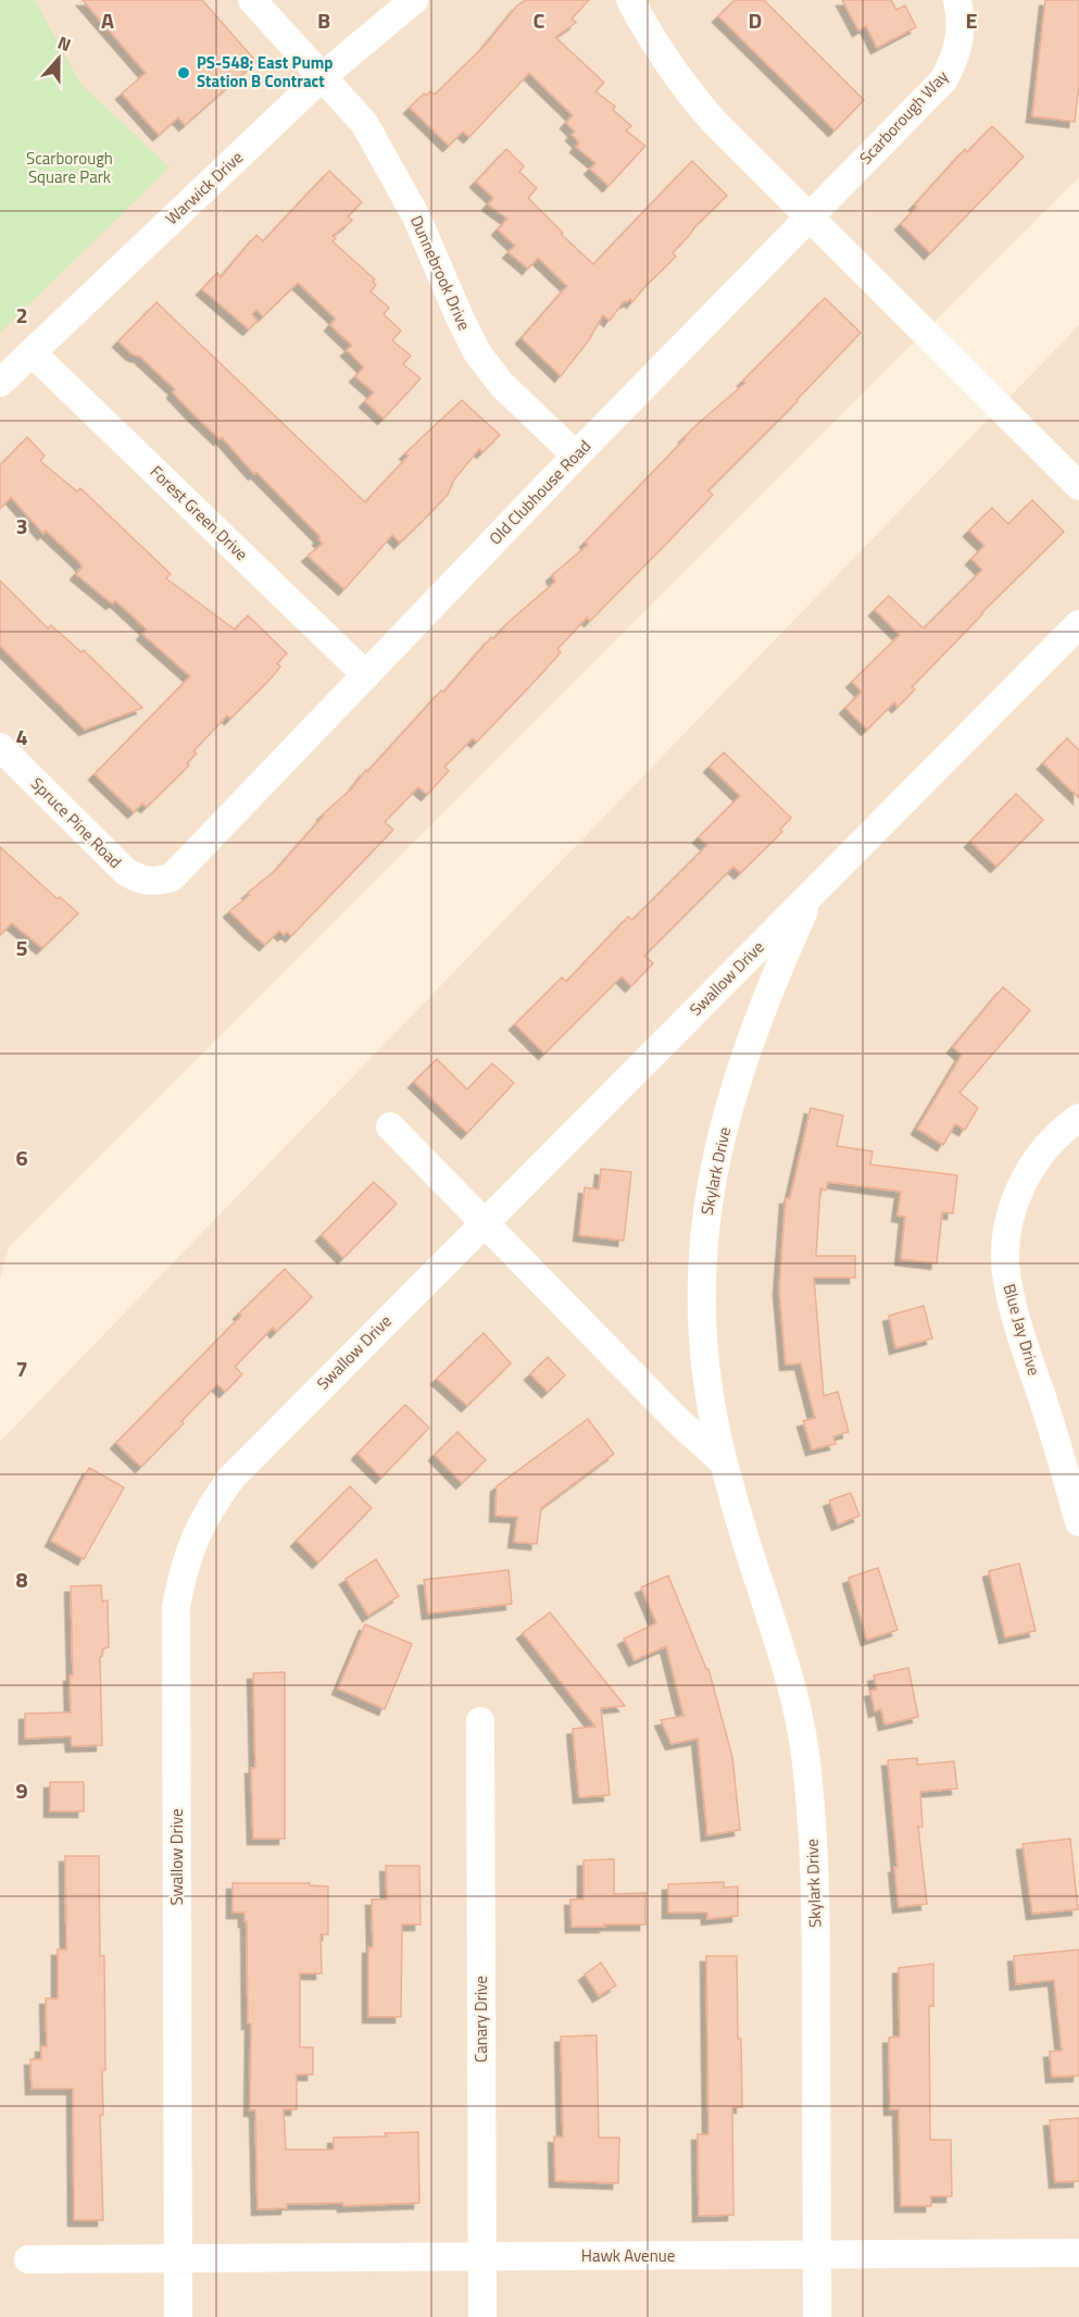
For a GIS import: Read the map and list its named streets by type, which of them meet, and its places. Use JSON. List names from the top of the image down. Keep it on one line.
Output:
{"streets":{"street":["Scarborough Way","Warwick Drive","Dunnebrook Drive","Old Clubhouse Road","Forest Green Drive","Spruce Pine Road","Swallow Drive","Skylark Drive","Blue Jay Drive","Canary Drive","Hawk Avenue"]},"crossings":[["Scarborough Way","Old Clubhouse Road"],["Warwick Drive","Dunnebrook Drive"],["Warwick Drive","Forest Green Drive"],["Dunnebrook Drive","Old Clubhouse Road"],["Old Clubhouse Road","Forest Green Drive"],["Old Clubhouse Road","Spruce Pine Road"],["Swallow Drive","Skylark Drive"],["Swallow Drive","Hawk Avenue"],["Skylark Drive","Hawk Avenue"],["Canary Drive","Hawk Avenue"]],"parks":["Scarborough Square Park"],"places":["PS-548; East Pump Station B Contract"],"north":"top","grid":{"columns":["A","B","C","D","E"],"rows":["2","3","4","5","6","7","8","9"]}}
